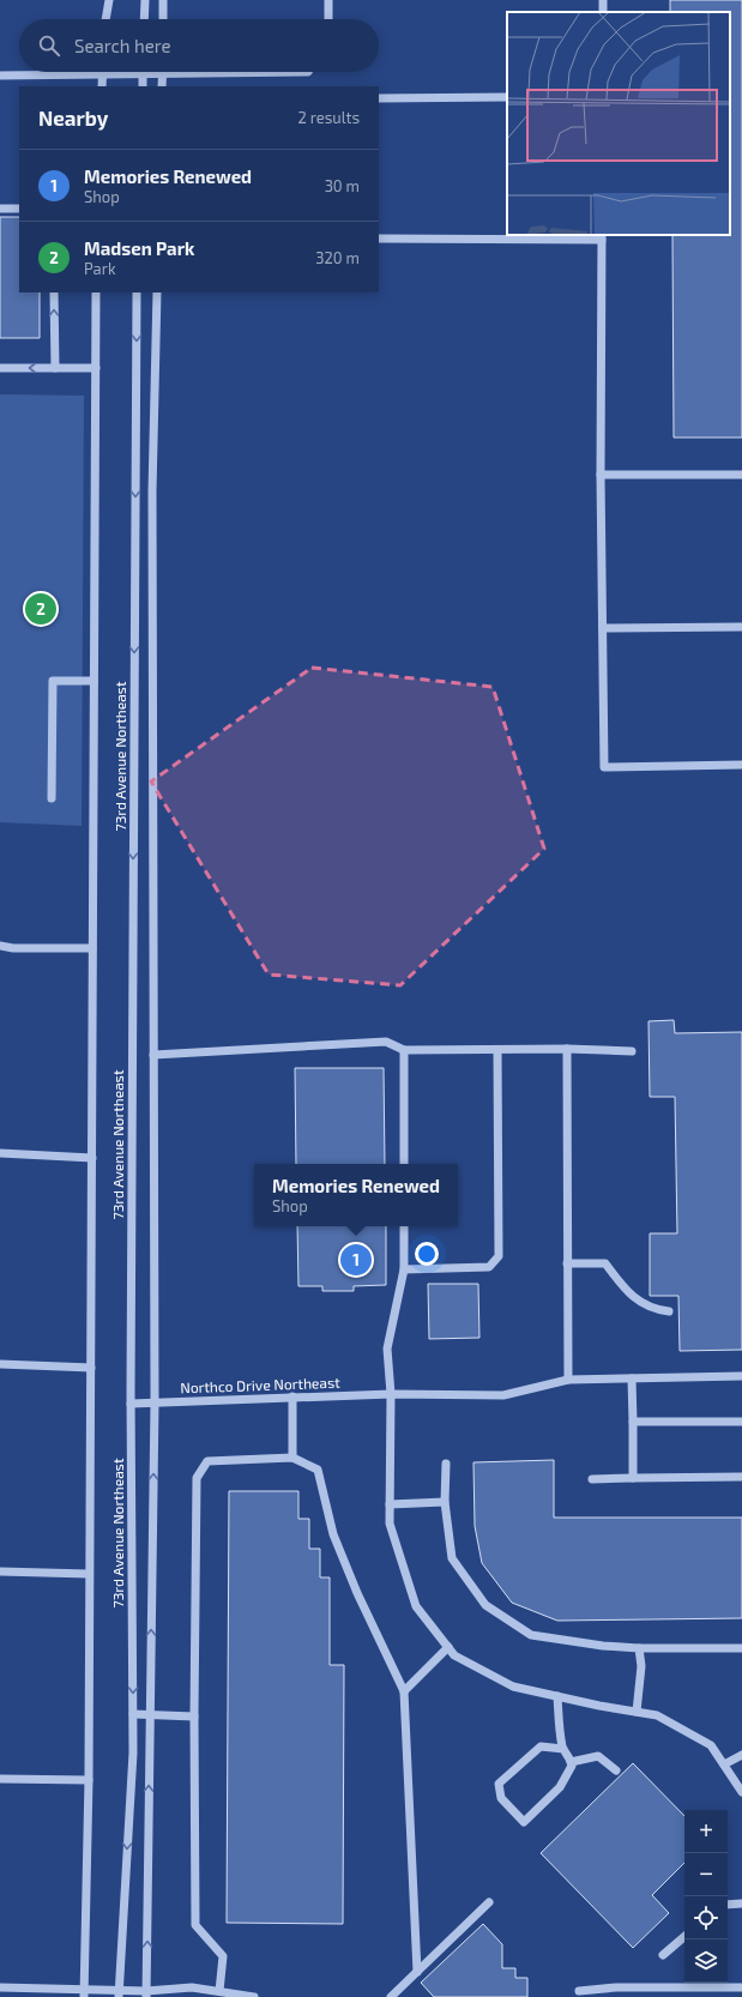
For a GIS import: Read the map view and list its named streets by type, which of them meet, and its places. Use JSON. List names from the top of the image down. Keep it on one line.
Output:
{"streets":{"street":["73rd Avenue Northeast","Northco Drive Northeast"]},"crossings":[["73rd Avenue Northeast","Northco Drive Northeast"]],"page":{"search":"Search here","heading":["Nearby","2 results"],"list":[{"mark":"1","name":"Memories Renewed","note":"Shop","value":"30 m"},{"mark":"2","name":"Madsen Park","note":"Park","value":"320 m"}],"pins":["2","1"],"popup":["Memories Renewed","Shop"],"map_buttons":["+","−"]}}
